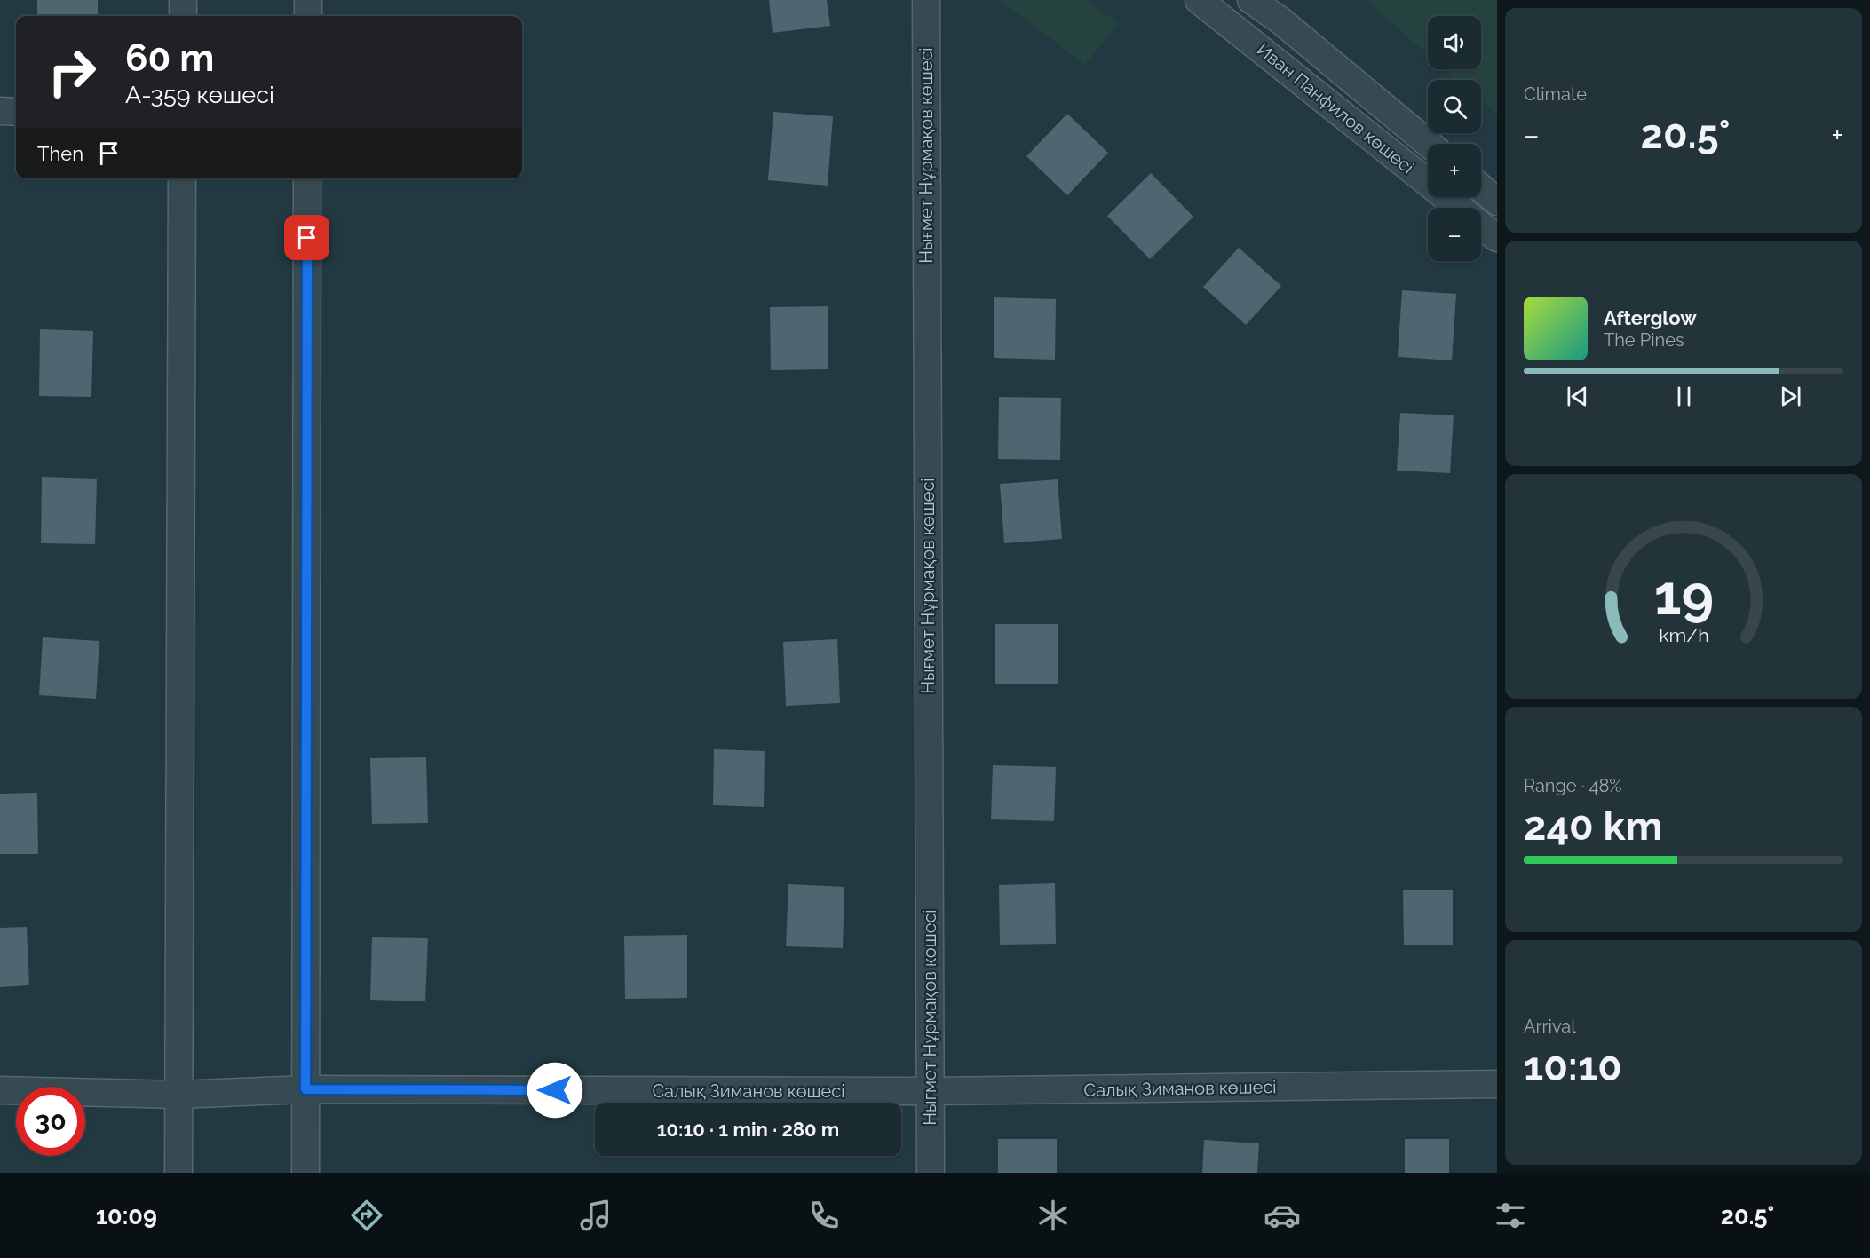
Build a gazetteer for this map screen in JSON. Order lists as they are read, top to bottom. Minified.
{"streets":{"street":["Иван Панфилов көшесі","Нығмет Нұрмақов көшесі","Салық Зиманов көшесі"]},"crossings":[["Нығмет Нұрмақов көшесі","Салық Зиманов көшесі"]],"page":{"tile":["Climate",["Range · 48%","240 km"],["Arrival","10:10"]],"map_buttons":["+","−"],"turn":["60 m","А-359 көшесі"],"heat":["−","20.5°","+"],"then":"Then","song":["Afterglow","The Pines"],"limit":"30","trip":"10:10 · 1 min · 280 m","tabs":["10:09","20.5°"],"gauge":["19","km/h"]}}
